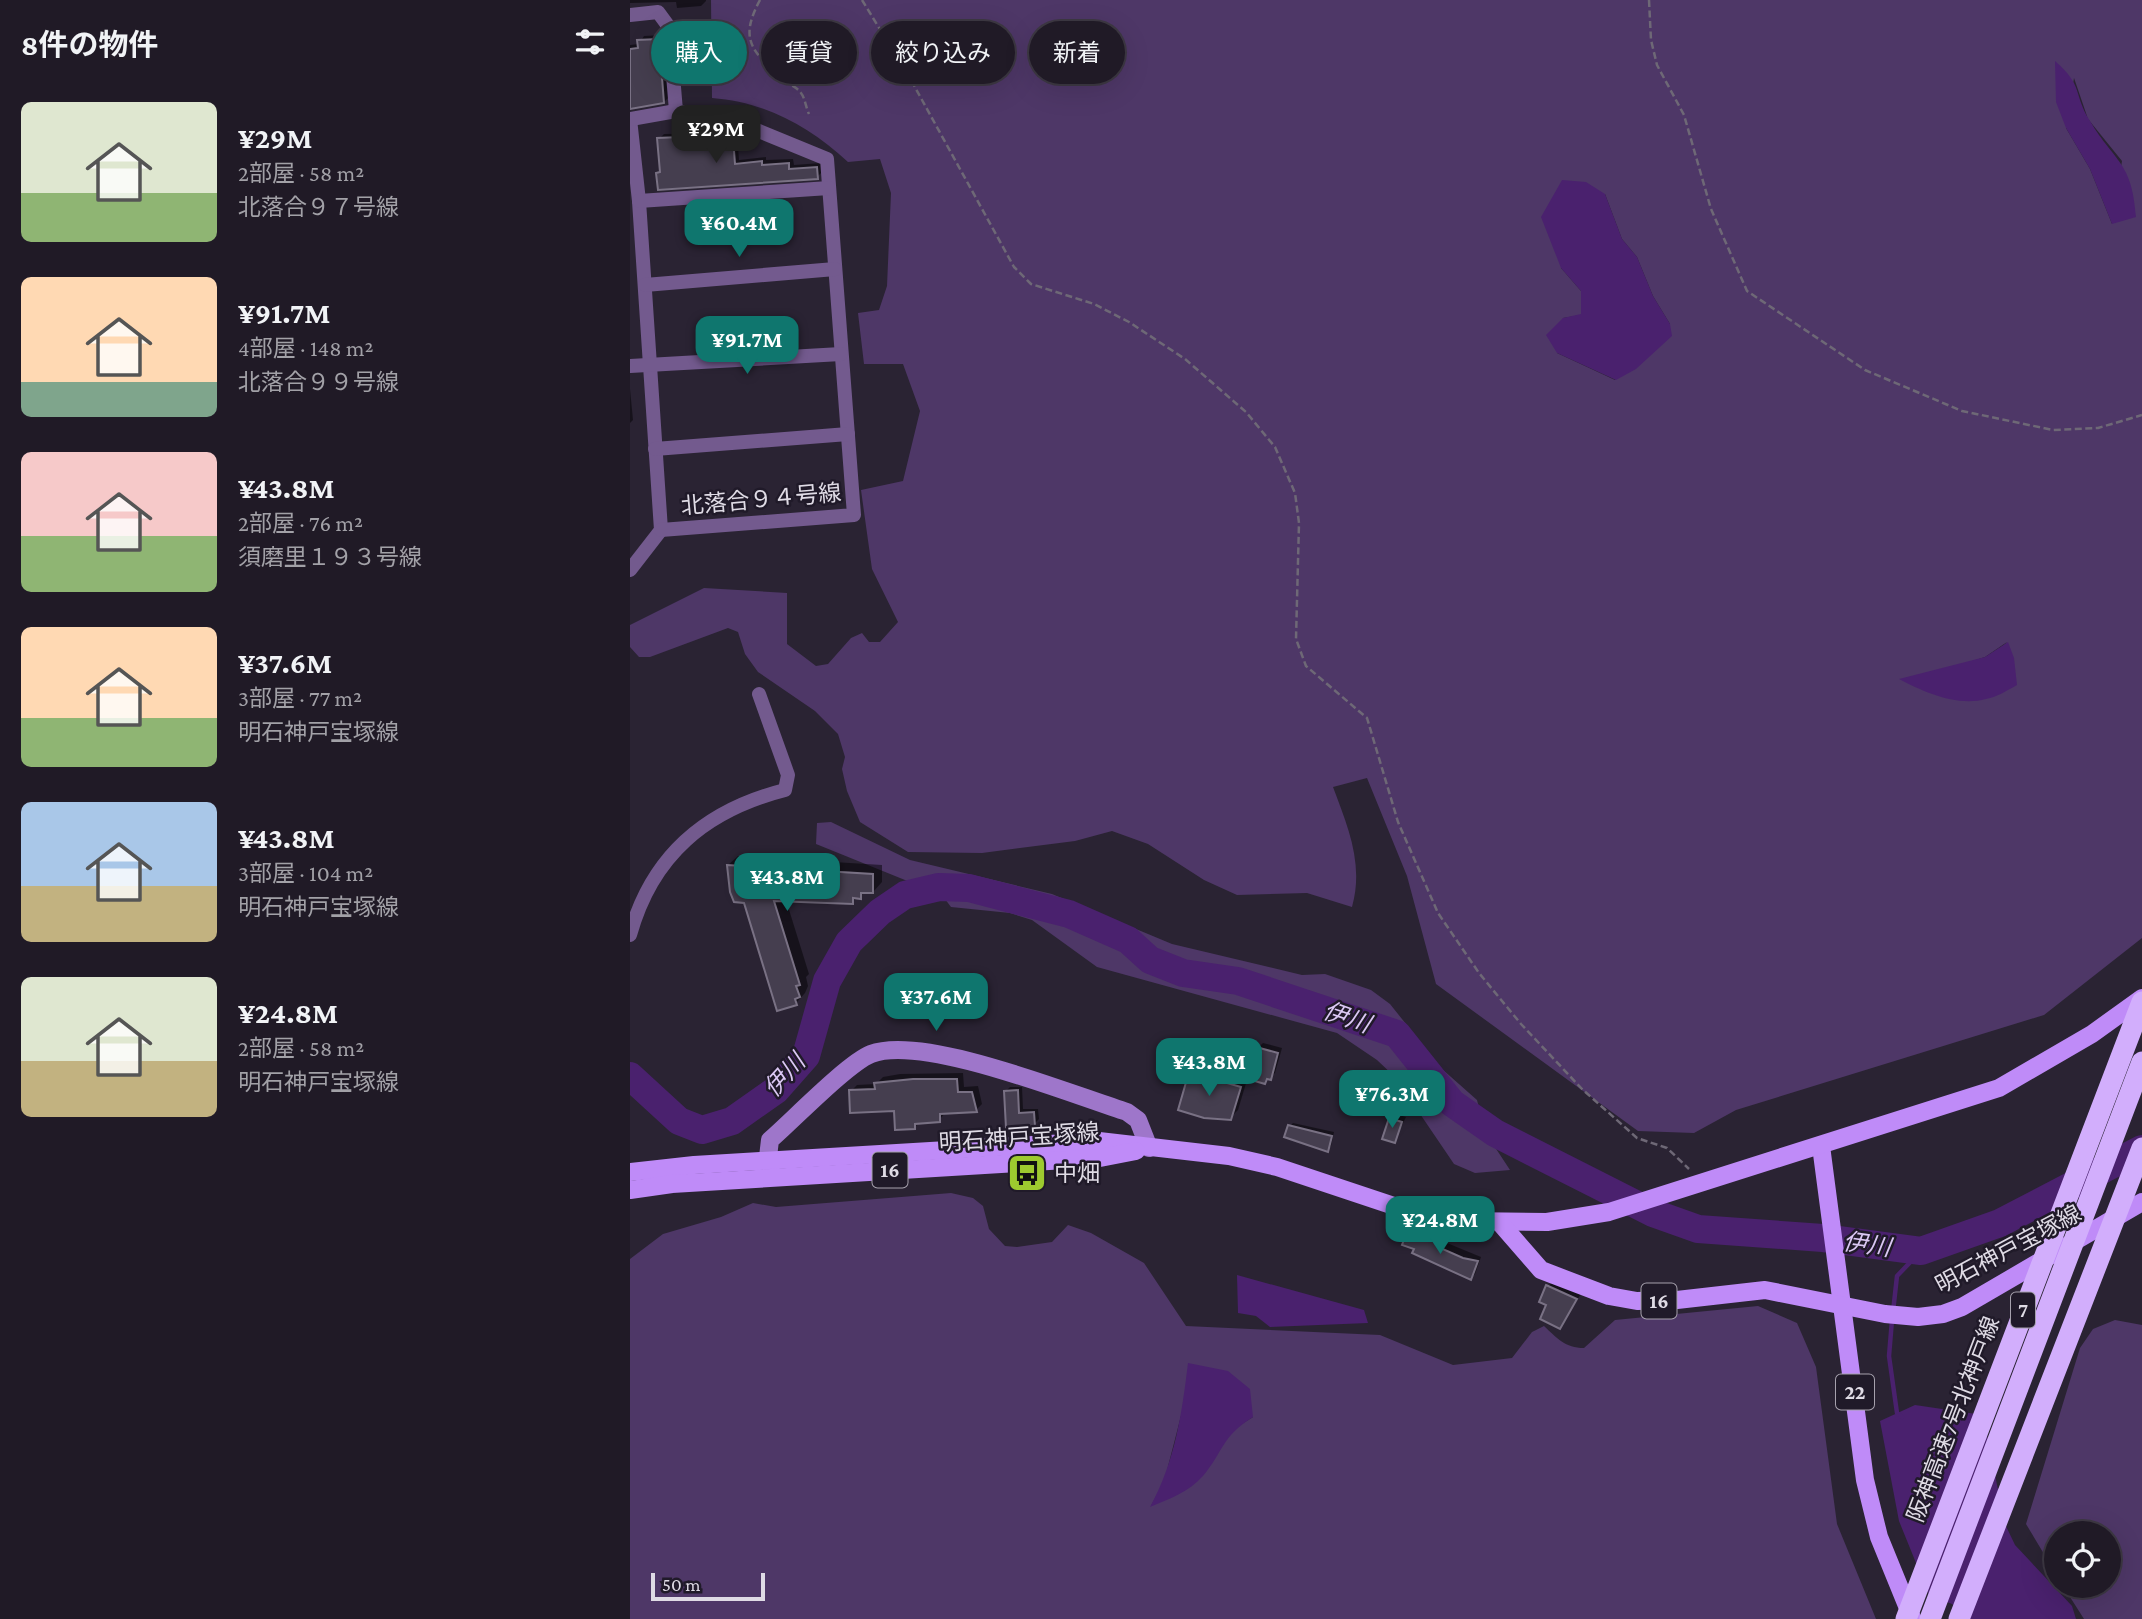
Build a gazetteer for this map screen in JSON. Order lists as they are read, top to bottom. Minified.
{"streets":{"highway":["7","阪神高速7号北神戸線"],"main road":["明石神戸宝塚線","16","22"],"street":["北落合９４号線"]},"crossings":[["明石神戸宝塚線","22"],["明石神戸宝塚線","阪神高速7号北神戸線"]],"water":["伊川"],"places":{"bus stop":["中畑"]},"scale_bar":"50 m","page":{"heading":"8件の物件","chip":["購入","賃貸","絞り込み","新着"],"list":[{"name":"¥29M","note":"2部屋 · 58 m² · 北落合９７号線"},{"name":"¥91.7M","note":"4部屋 · 148 m² · 北落合９９号線"},{"name":"¥43.8M","note":"2部屋 · 76 m² · 須磨里１９３号線"},{"name":"¥37.6M","note":"3部屋 · 77 m² · 明石神戸宝塚線"},{"name":"¥43.8M","note":"3部屋 · 104 m² · 明石神戸宝塚線"},{"name":"¥24.8M","note":"2部屋 · 58 m² · 明石神戸宝塚線"}],"price":["¥29M","¥60.4M","¥91.7M","¥43.8M","¥37.6M","¥43.8M","¥76.3M","¥24.8M"],"scale":"50 m"}}
